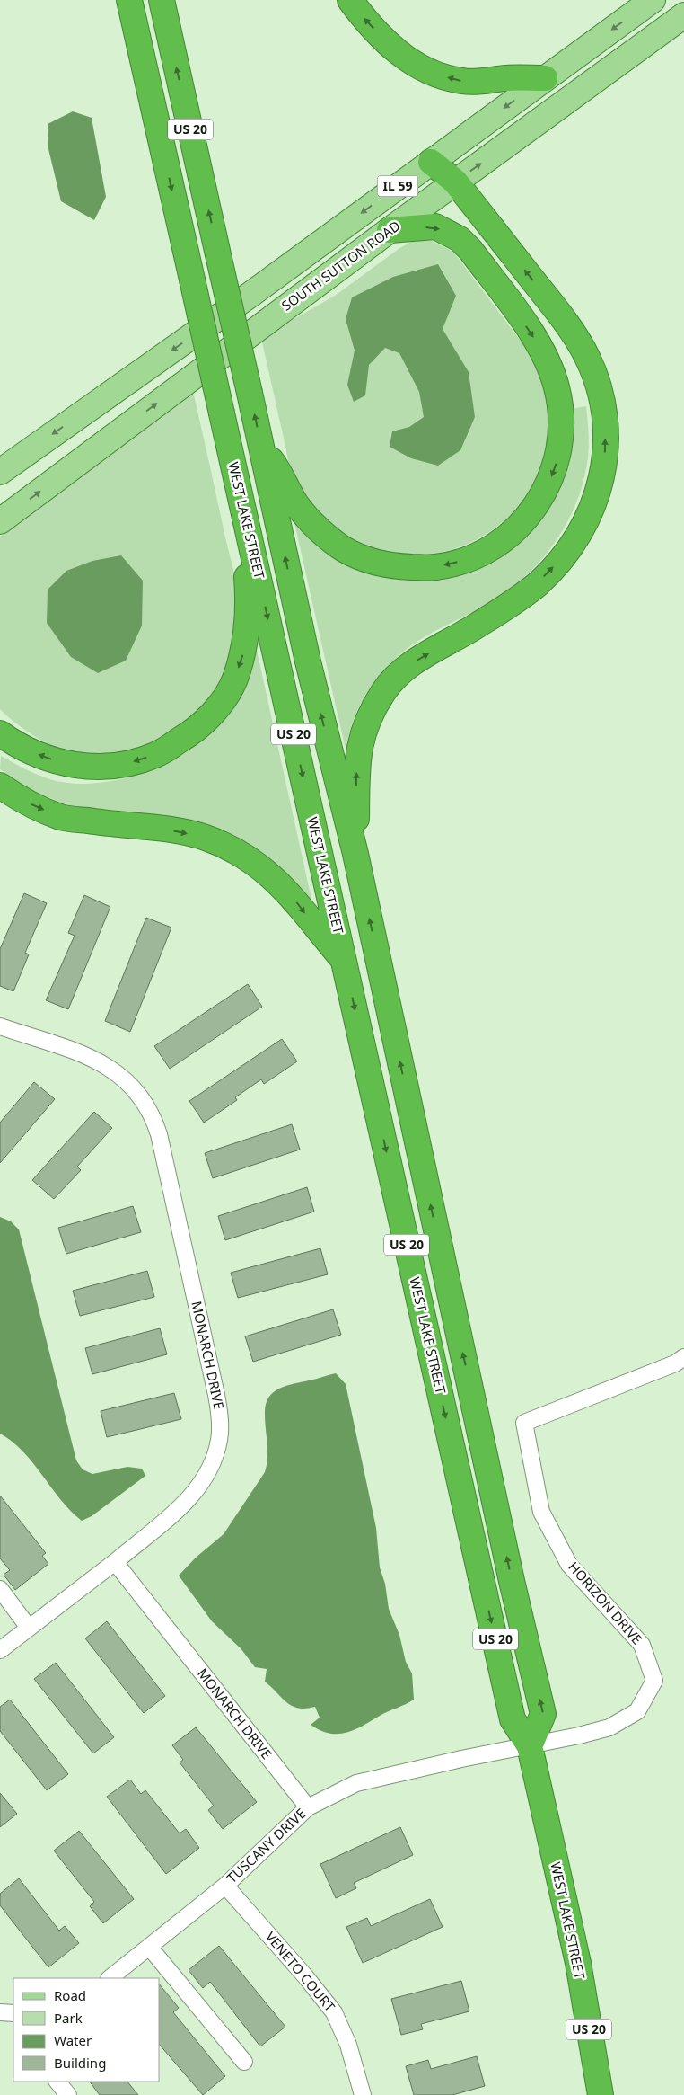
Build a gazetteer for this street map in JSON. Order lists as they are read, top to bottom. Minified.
{"streets":{"highway":["US 20","WEST LAKE STREET"],"main road":["IL 59","SOUTH SUTTON ROAD"],"street":["MONARCH DRIVE","HORIZON DRIVE","TUSCANY DRIVE","VENETO COURT"]},"crossings":[["US 20","WEST LAKE STREET"],["US 20","HORIZON DRIVE"],["US 20","TUSCANY DRIVE"],["WEST LAKE STREET","HORIZON DRIVE"],["WEST LAKE STREET","TUSCANY DRIVE"],["MONARCH DRIVE","TUSCANY DRIVE"],["HORIZON DRIVE","TUSCANY DRIVE"],["TUSCANY DRIVE","VENETO COURT"]],"legend":["Road","Park","Water","Building"]}
